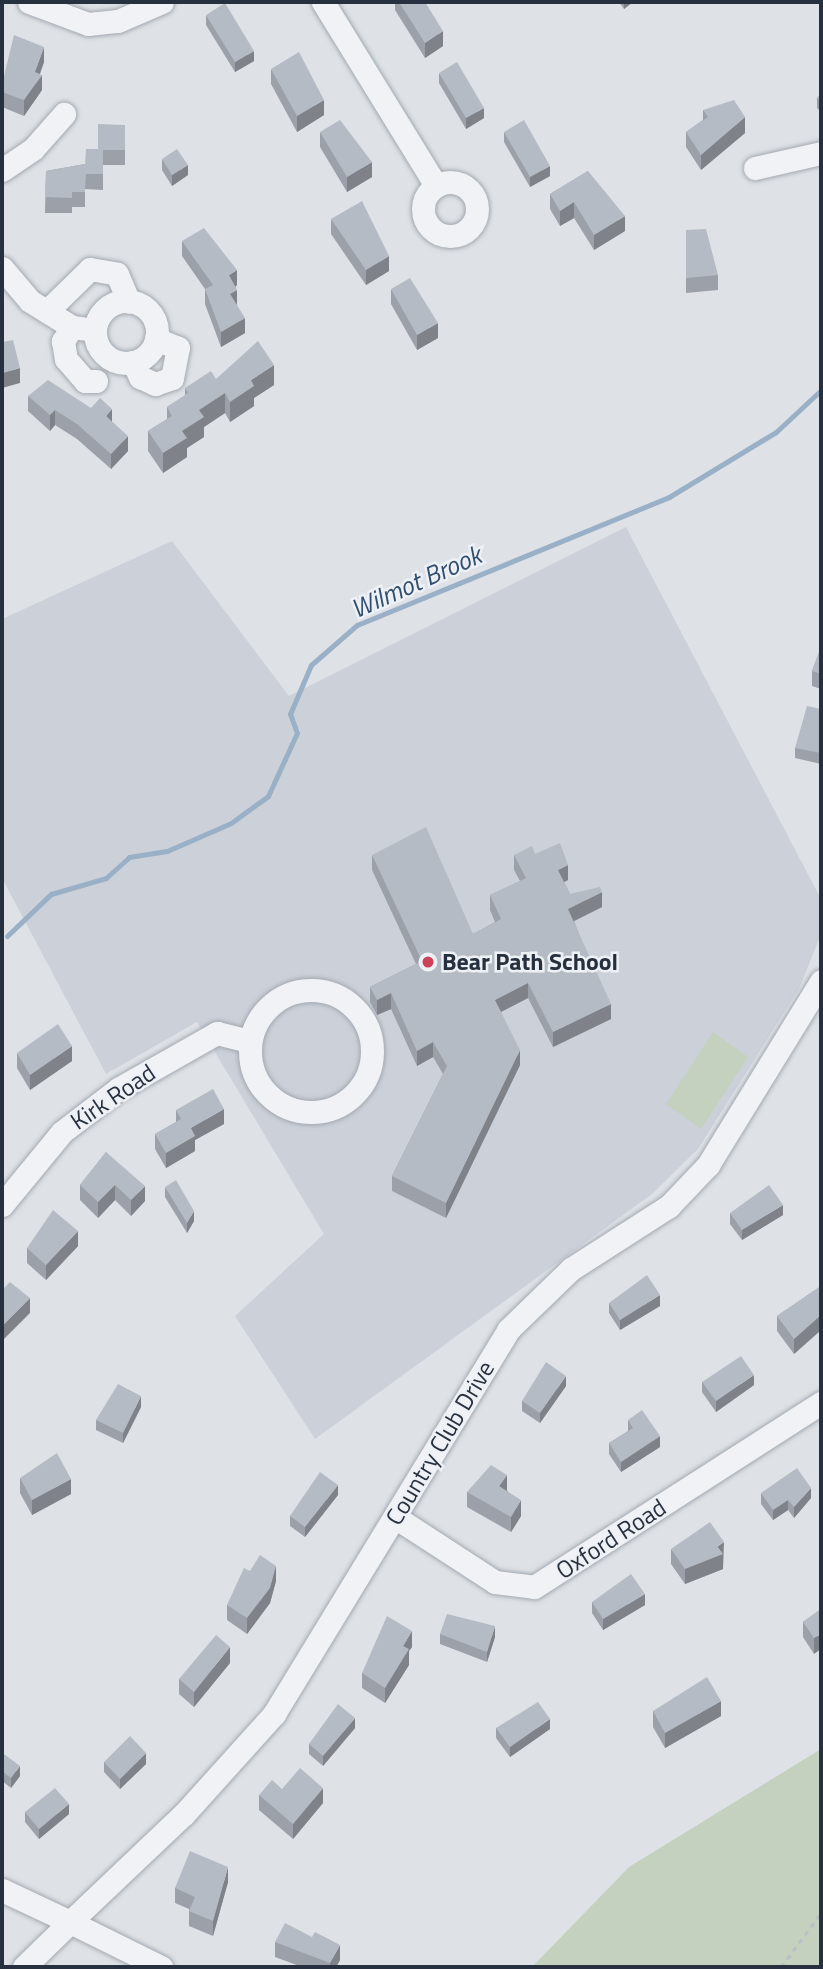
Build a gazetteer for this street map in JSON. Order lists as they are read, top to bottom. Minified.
{"streets":{"street":["Kirk Road","Country Club Drive","Oxford Road"]},"crossings":[["Country Club Drive","Oxford Road"]],"water":["Wilmot Brook"],"places":["Bear Path School"]}
